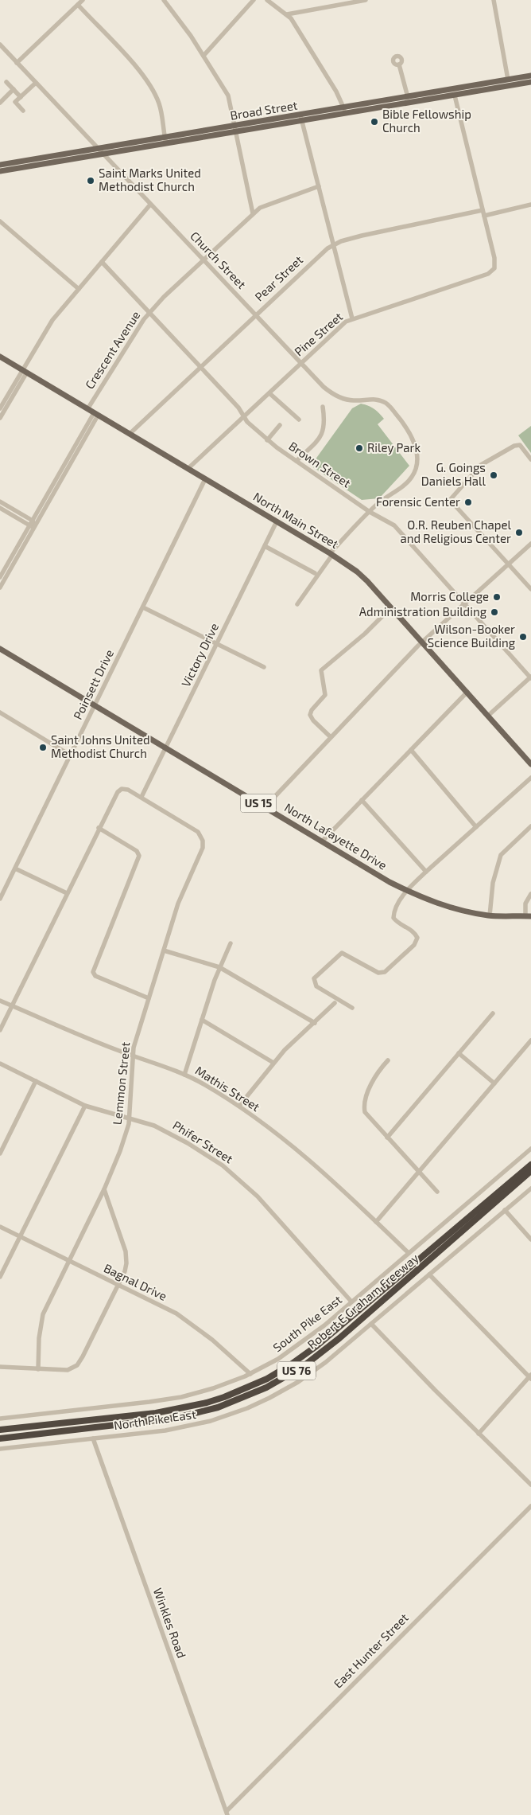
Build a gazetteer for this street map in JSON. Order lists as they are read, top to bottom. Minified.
{"streets":{"highway":["Robert E Graham Freeway","US 76"],"main road":["Broad Street","North Main Street","US 15","North Lafayette Drive"],"street":["Church Street","Pear Street","Pine Street","Crescent Avenue","Brown Street","Victory Drive","Poinsett Drive","Lemmon Street","Mathis Street","Phifer Street","Bagnal Drive","South Pike East","North Pike East","Winkles Road","East Hunter Street"]},"crossings":[["Broad Street","Church Street"],["Church Street","Pear Street"],["Church Street","Pine Street"],["Church Street","Crescent Avenue"],["Church Street","Brown Street"],["Pear Street","Brown Street"],["Pear Street","North Main Street"],["Pine Street","Brown Street"],["Pine Street","North Main Street"],["Crescent Avenue","Brown Street"],["Crescent Avenue","North Main Street"],["North Main Street","Victory Drive"],["North Main Street","Poinsett Drive"],["Victory Drive","North Lafayette Drive"],["Victory Drive","Lemmon Street"],["Poinsett Drive","North Lafayette Drive"],["Lemmon Street","Mathis Street"],["Lemmon Street","Phifer Street"],["Lemmon Street","Bagnal Drive"],["Mathis Street","South Pike East"],["Phifer Street","South Pike East"],["Bagnal Drive","South Pike East"],["North Pike East","Winkles Road"],["Winkles Road","East Hunter Street"]],"places":["Bible Fellowship Church","Saint Marks United Methodist Church","Riley Park","G. Goings Daniels Hall","Forensic Center","O.R. Reuben Chapel and Religious Center","Morris College","Administration Building","Wilson-Booker Science Building","Saint Johns United Methodist Church"]}
